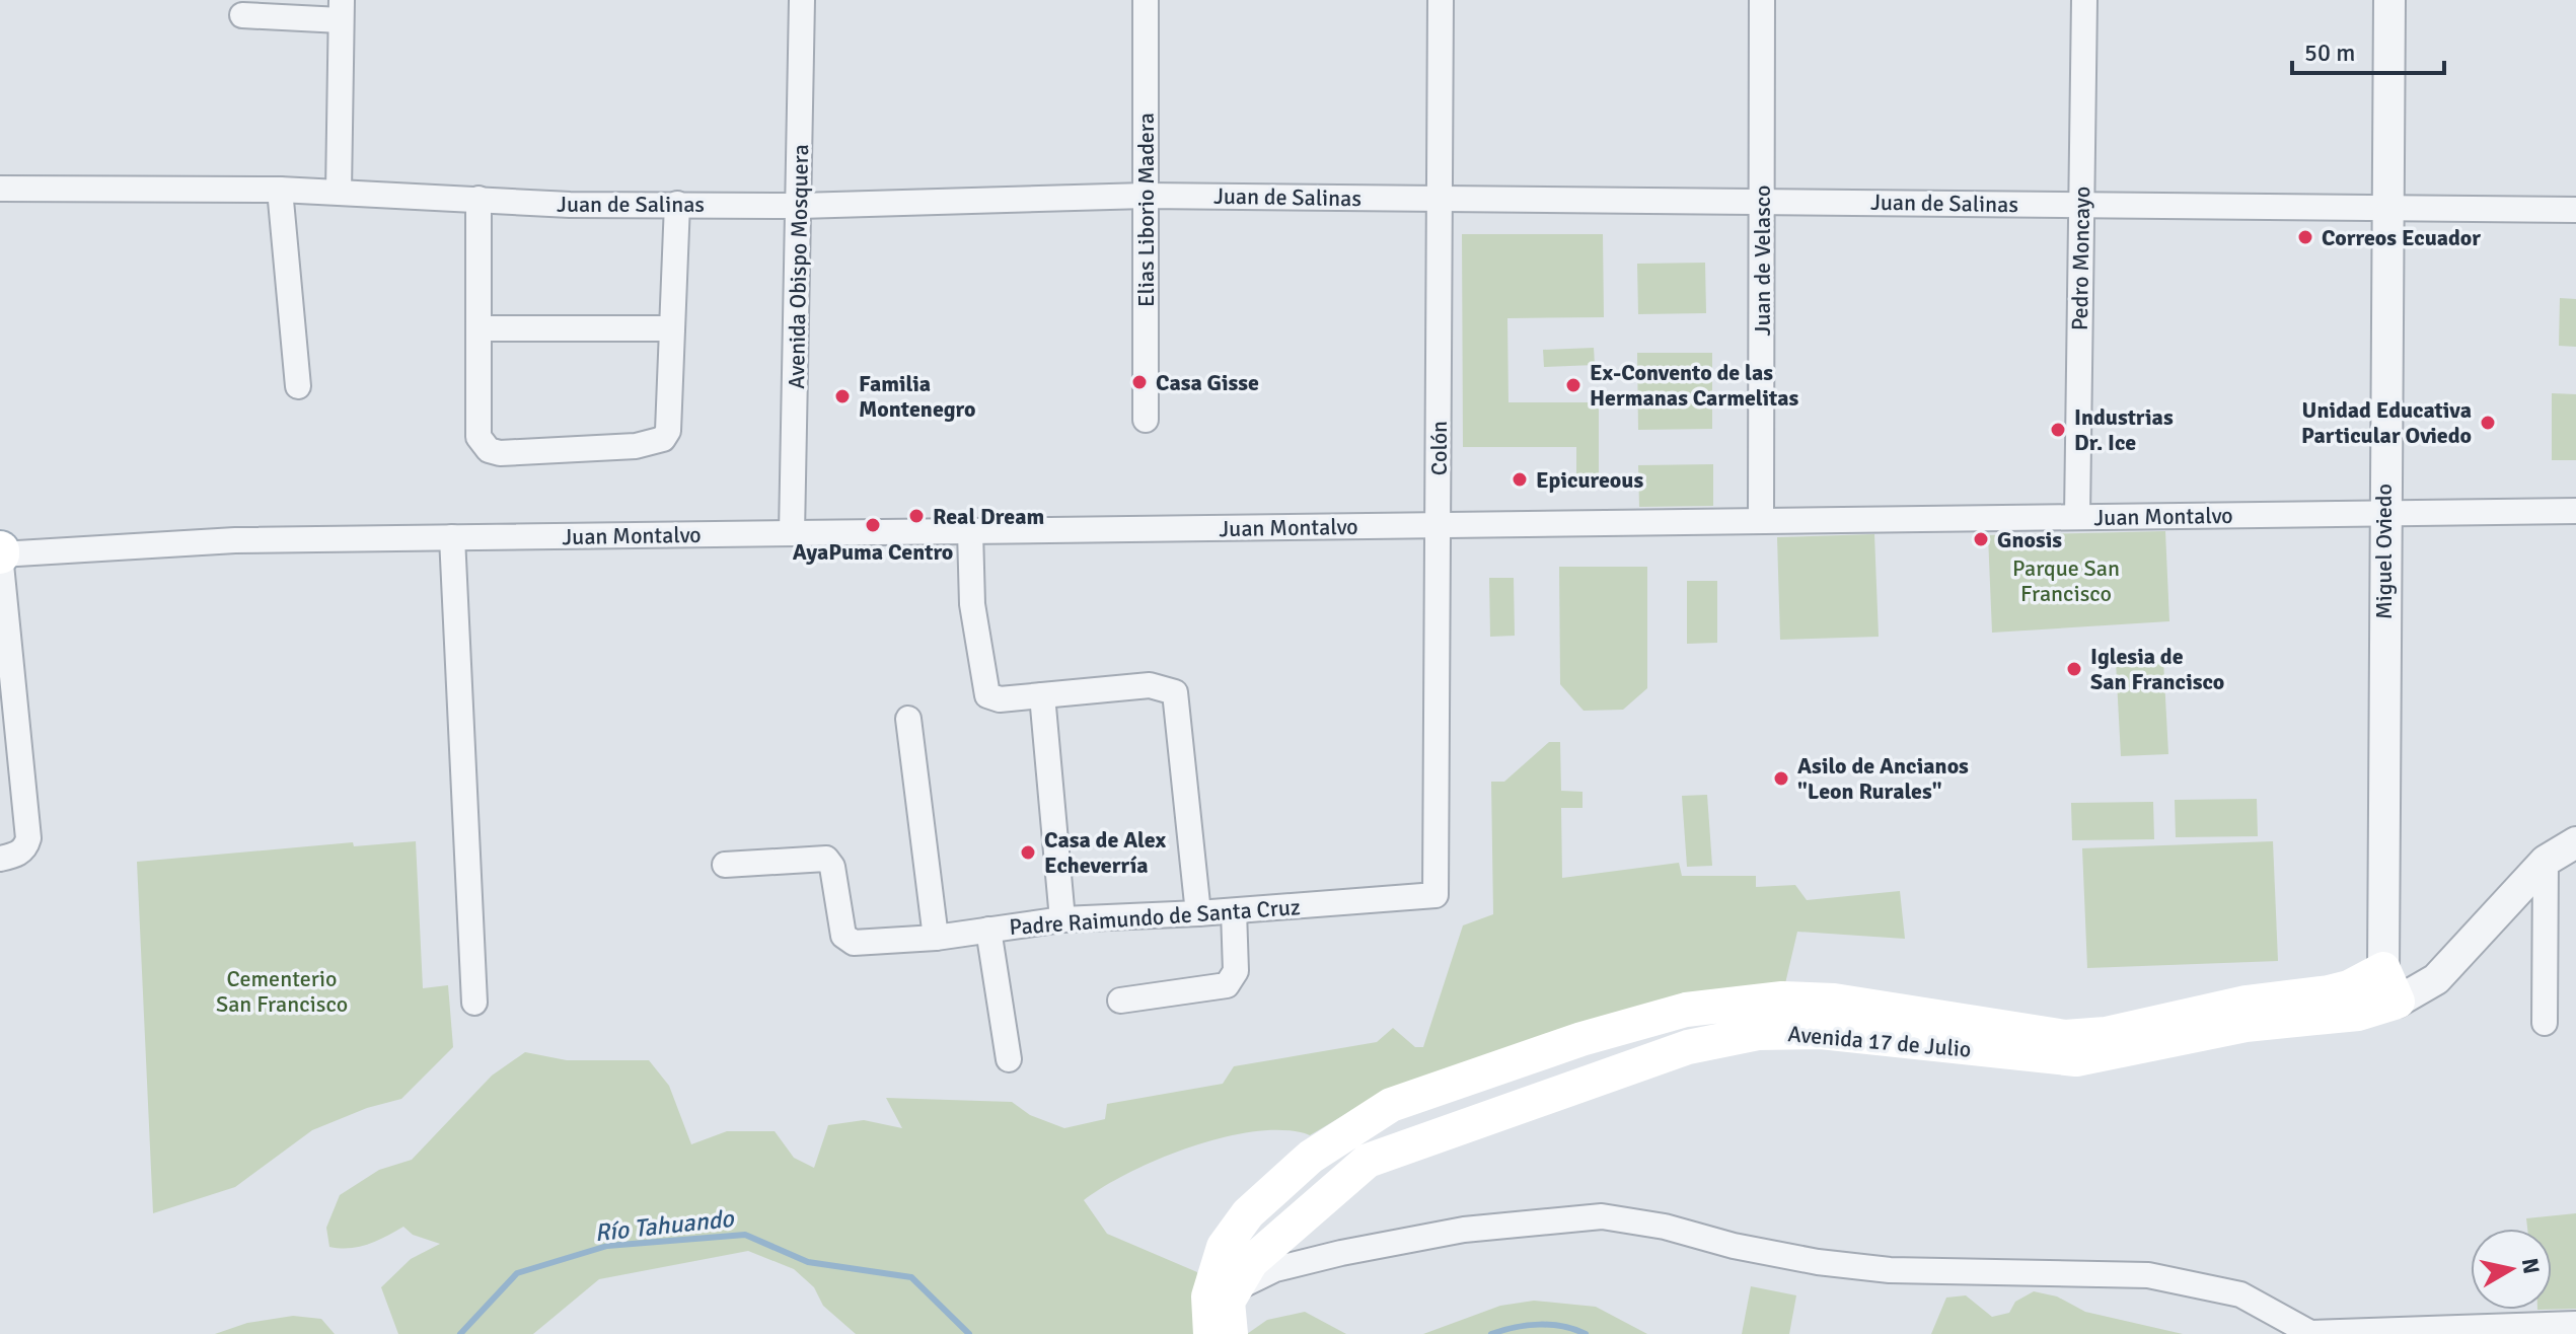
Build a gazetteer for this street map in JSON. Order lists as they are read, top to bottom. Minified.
{"streets":{"main road":["Miguel Oviedo","Avenida 17 de Julio"],"street":["Juan de Salinas","Elias Liborio Madera","Pedro Moncayo","Juan de Velasco","Avenida Obispo Mosquera","Colón","Juan Montalvo","Padre Raimundo de Santa Cruz"]},"crossings":[["Juan de Salinas","Elias Liborio Madera"],["Juan de Salinas","Pedro Moncayo"],["Juan de Salinas","Juan de Velasco"],["Juan de Salinas","Avenida Obispo Mosquera"],["Juan de Salinas","Colón"],["Juan de Salinas","Miguel Oviedo"],["Pedro Moncayo","Juan Montalvo"],["Juan de Velasco","Juan Montalvo"],["Avenida Obispo Mosquera","Juan Montalvo"],["Colón","Juan Montalvo"],["Colón","Padre Raimundo de Santa Cruz"],["Juan Montalvo","Miguel Oviedo"],["Miguel Oviedo","Avenida 17 de Julio"]],"water":["Río Tahuando"],"parks":["Parque San Francisco","Cementerio San Francisco"],"places":["Correos Ecuador","Casa Gisse","Ex-Convento de las Hermanas Carmelitas","Familia Montenegro","Unidad Educativa Particular Oviedo","Industrias Dr. Ice","Epicureous","Real Dream","AyaPuma Centro","Gnosis","Iglesia de San Francisco","Asilo de Ancianos \"Leon Rurales\"","Casa de Alex Echeverría"],"scale_bar":"50 m","north":"right"}
